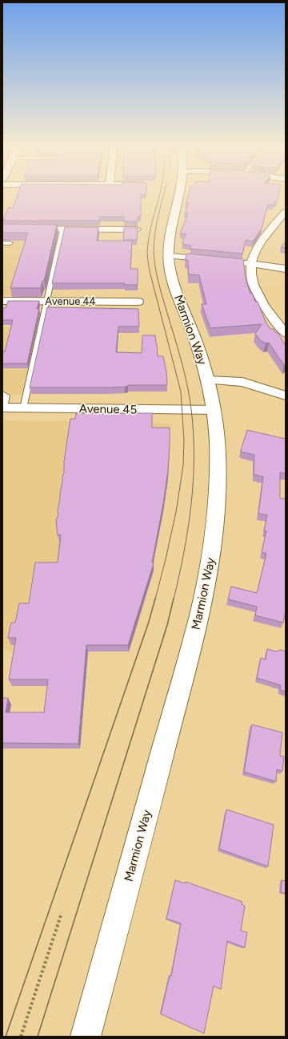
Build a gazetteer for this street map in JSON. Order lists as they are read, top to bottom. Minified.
{"streets":{"street":["Avenue 44","Marmion Way","Avenue 45"]},"crossings":[["Marmion Way","Avenue 45"]]}
